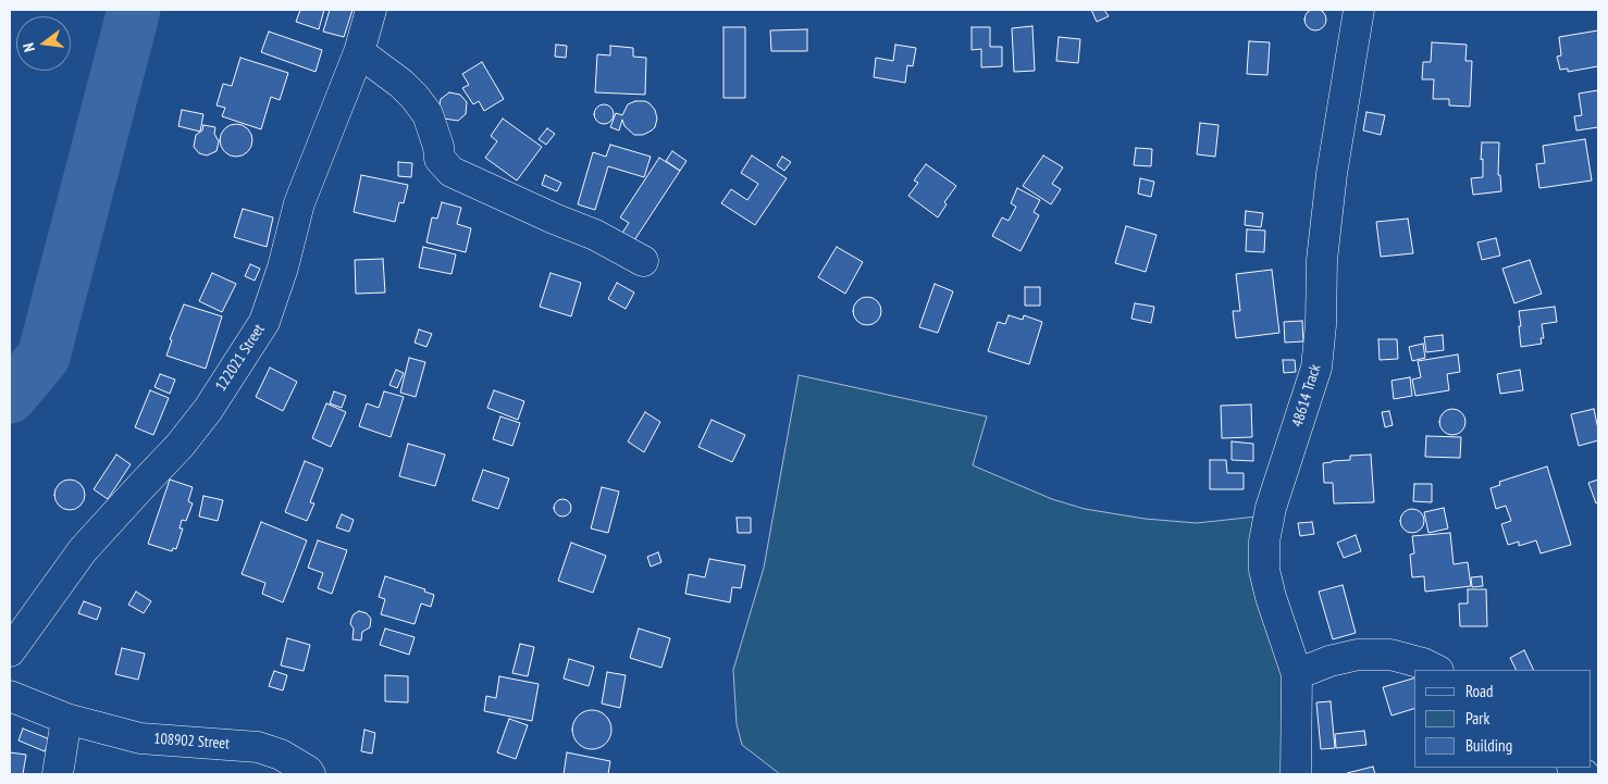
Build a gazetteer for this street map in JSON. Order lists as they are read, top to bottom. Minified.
{"streets":{"street":["122021 Street","48614 Track","108902 Street"]},"legend":["Road","Park","Building"],"north":"left"}
